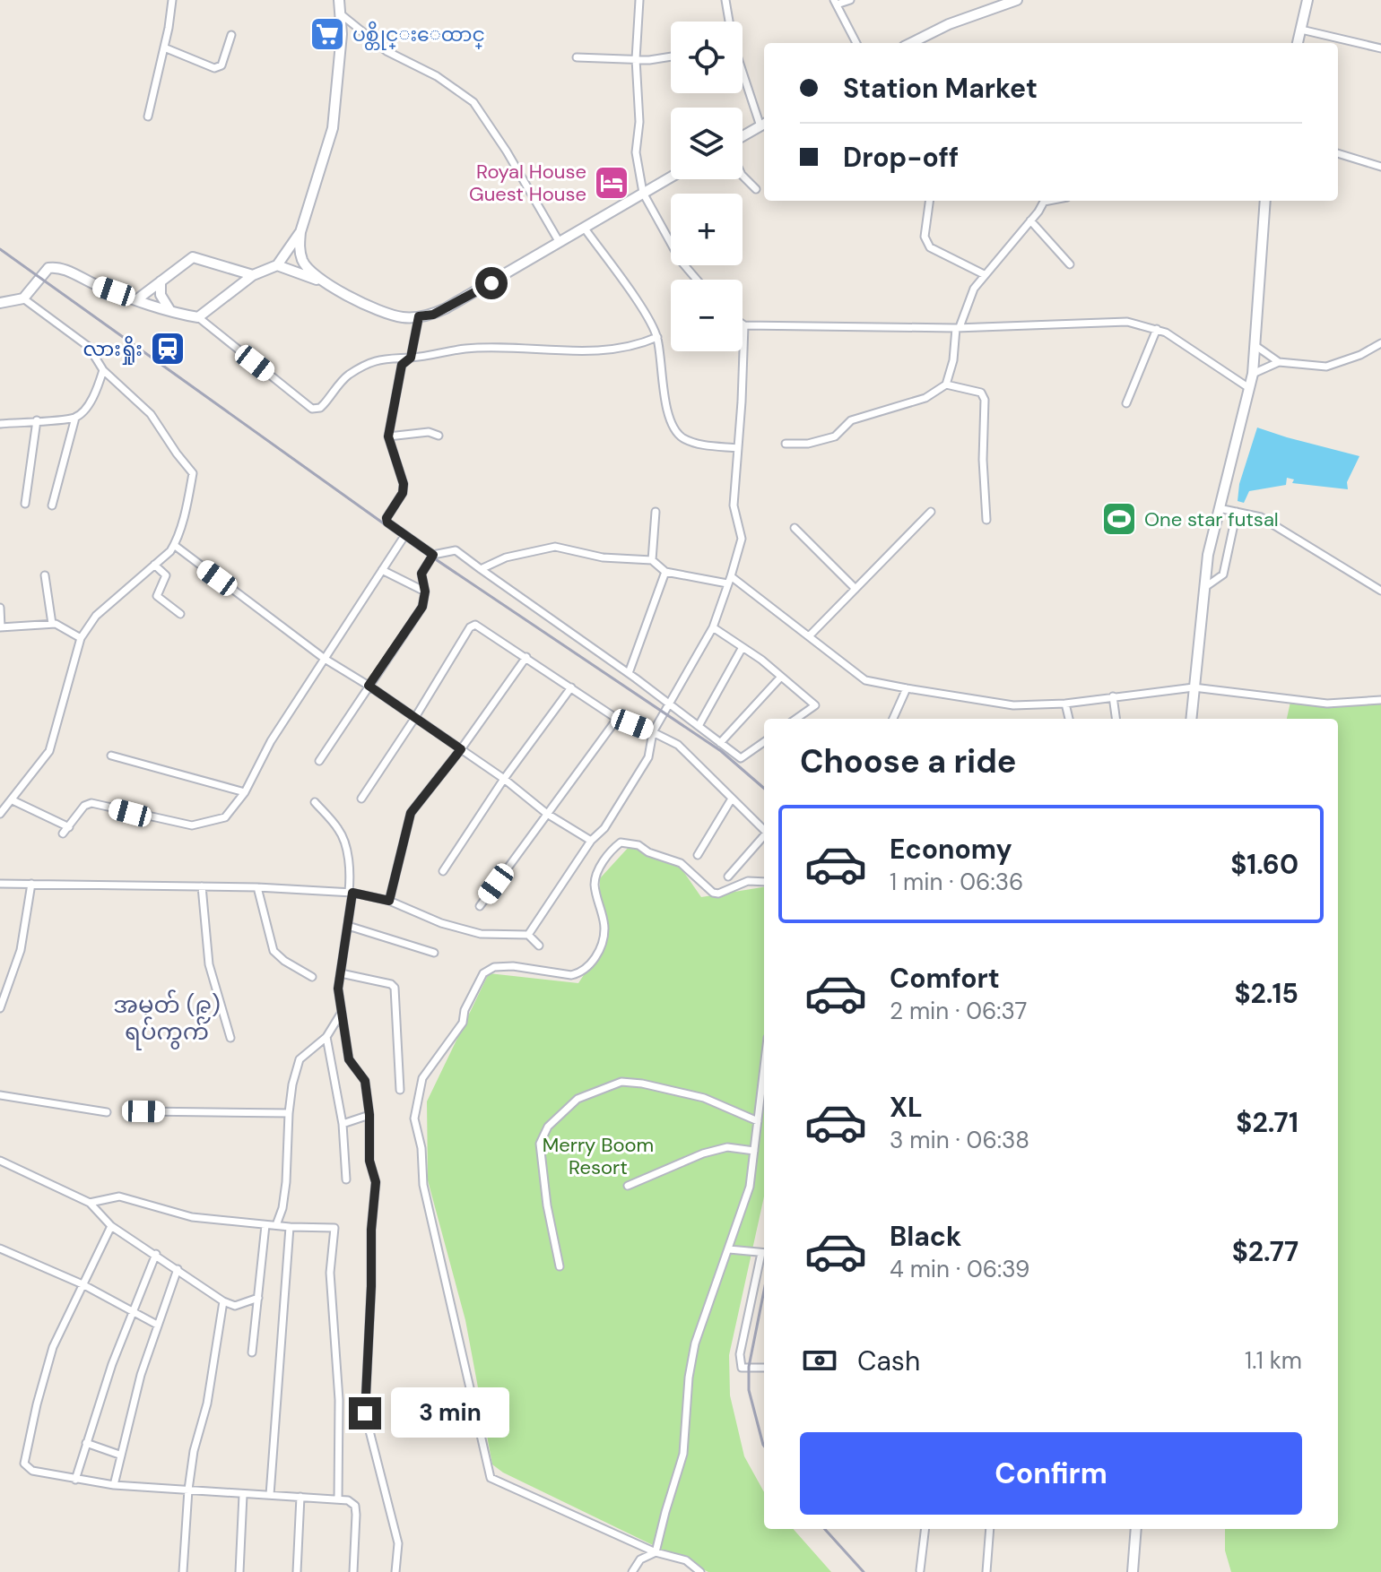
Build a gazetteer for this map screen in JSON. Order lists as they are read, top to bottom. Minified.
{"districts":["အမှတ် (၉) ရပ်ကွက်"],"parks":["Merry Boom Resort"],"places":{"supermarket":["ပစ္တိုင္းေထာင္"],"hotel":["Royal House Guest House"],"station":["လားရှိုး"],"sports":["One star futsal"]},"page":{"map_buttons":["+","−"],"banner":["Station Market","Drop-off"],"heading":"Choose a ride","list":[{"name":"Economy","note":"1 min · 06:36","value":"$1.60"},{"name":"Comfort","note":"2 min · 06:37","value":"$2.15"},{"name":"XL","note":"3 min · 06:38","value":"$2.71"},{"name":"Black","note":"4 min · 06:39","value":"$2.77"}],"pay":["Cash","1.1 km"],"bubble":"3 min","buttons":"Confirm"}}
